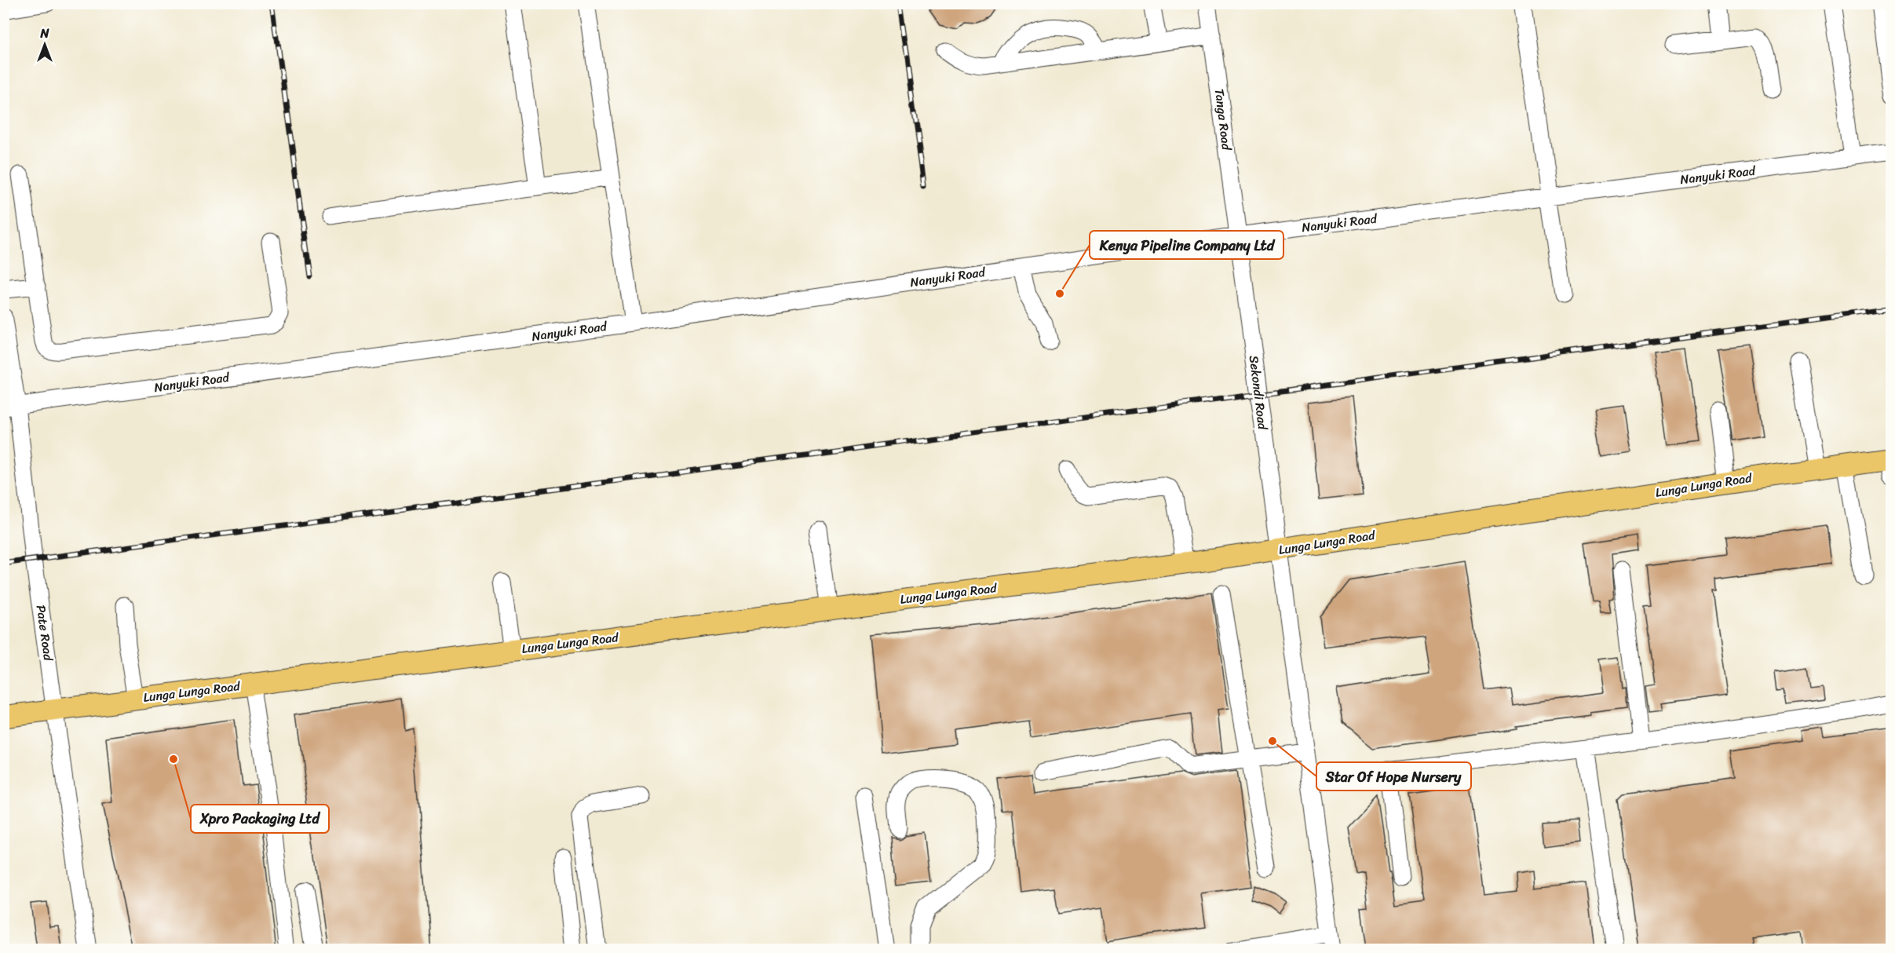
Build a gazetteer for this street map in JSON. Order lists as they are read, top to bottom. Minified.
{"streets":{"main road":["Lunga Lunga Road"],"street":["Tanga Road","Nanyuki Road","Sekondi Road","Pate Road"]},"crossings":[["Tanga Road","Nanyuki Road"],["Tanga Road","Sekondi Road"],["Nanyuki Road","Sekondi Road"],["Nanyuki Road","Pate Road"],["Sekondi Road","Lunga Lunga Road"],["Lunga Lunga Road","Pate Road"]],"places":["Kenya Pipeline Company Ltd","Star Of Hope Nursery","Xpro Packaging Ltd"],"north":"top"}
